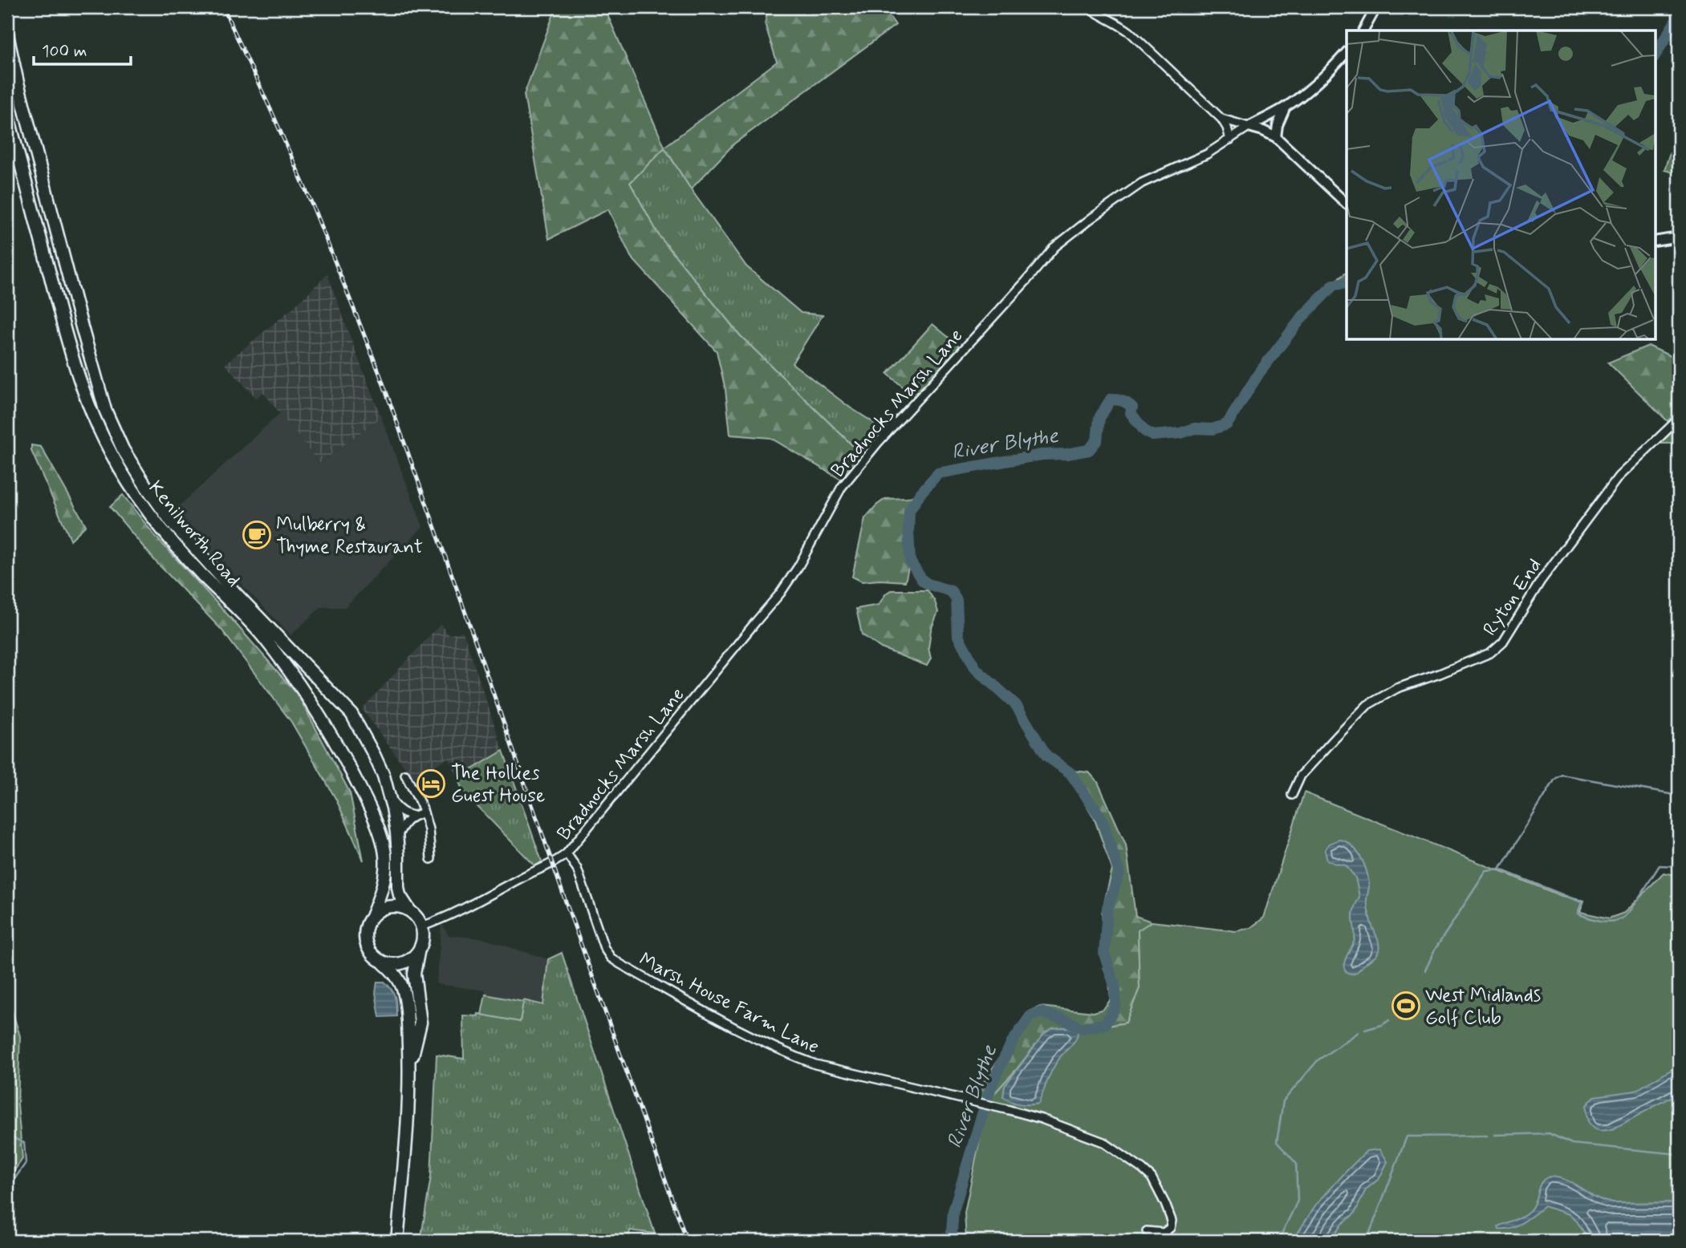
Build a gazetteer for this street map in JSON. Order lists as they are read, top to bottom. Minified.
{"streets":{"highway":["Kenilworth Road"],"street":["Bradnocks Marsh Lane","Ryton End","Marsh House Farm Lane"]},"crossings":[["Bradnocks Marsh Lane","Kenilworth Road"],["Bradnocks Marsh Lane","Marsh House Farm Lane"]],"water":["River Blythe"],"places":{"cafe":["Mulberry & Thyme Restaurant"],"hotel":["The Hollies Guest House"],"sports":["West Midlands Golf Club"]},"scale_bar":"100 m"}
